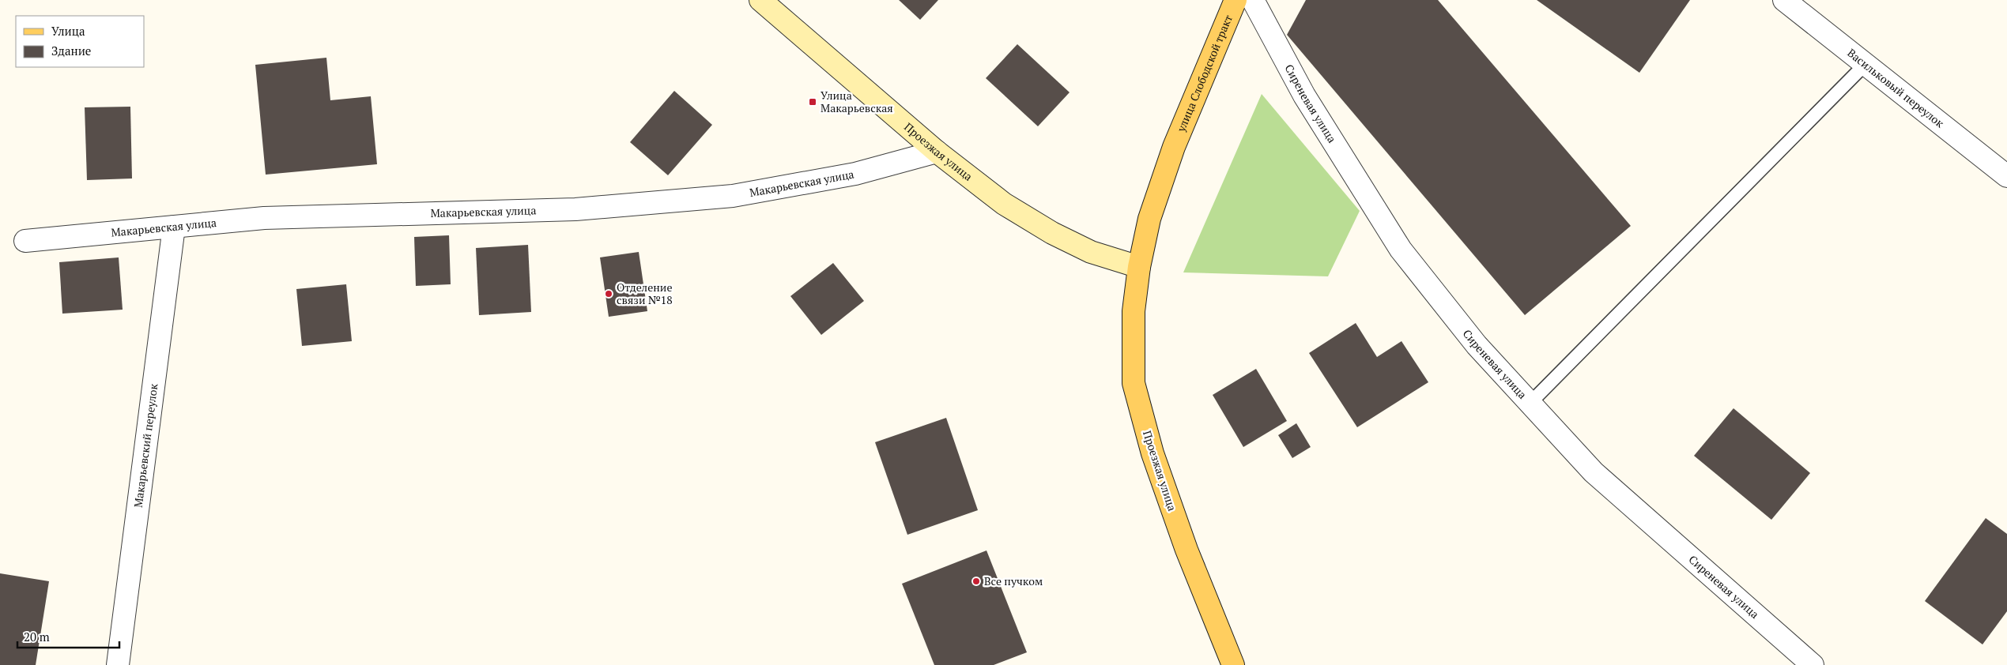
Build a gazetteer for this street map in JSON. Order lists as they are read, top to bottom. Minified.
{"streets":{"main road":["улица Слободской тракт","Проезжая улица"],"street":["Васильковый переулок","Сиреневая улица","Макарьевская улица","Макарьевский переулок"]},"crossings":[["улица Слободской тракт","Проезжая улица"],["Проезжая улица","Макарьевская улица"],["Макарьевская улица","Макарьевский переулок"]],"places":{"transit":["Улица Макарьевская"],"other":["Отделение связи №18","Все пучком"]},"legend":["Улица","Здание"],"scale_bar":"20 m"}
